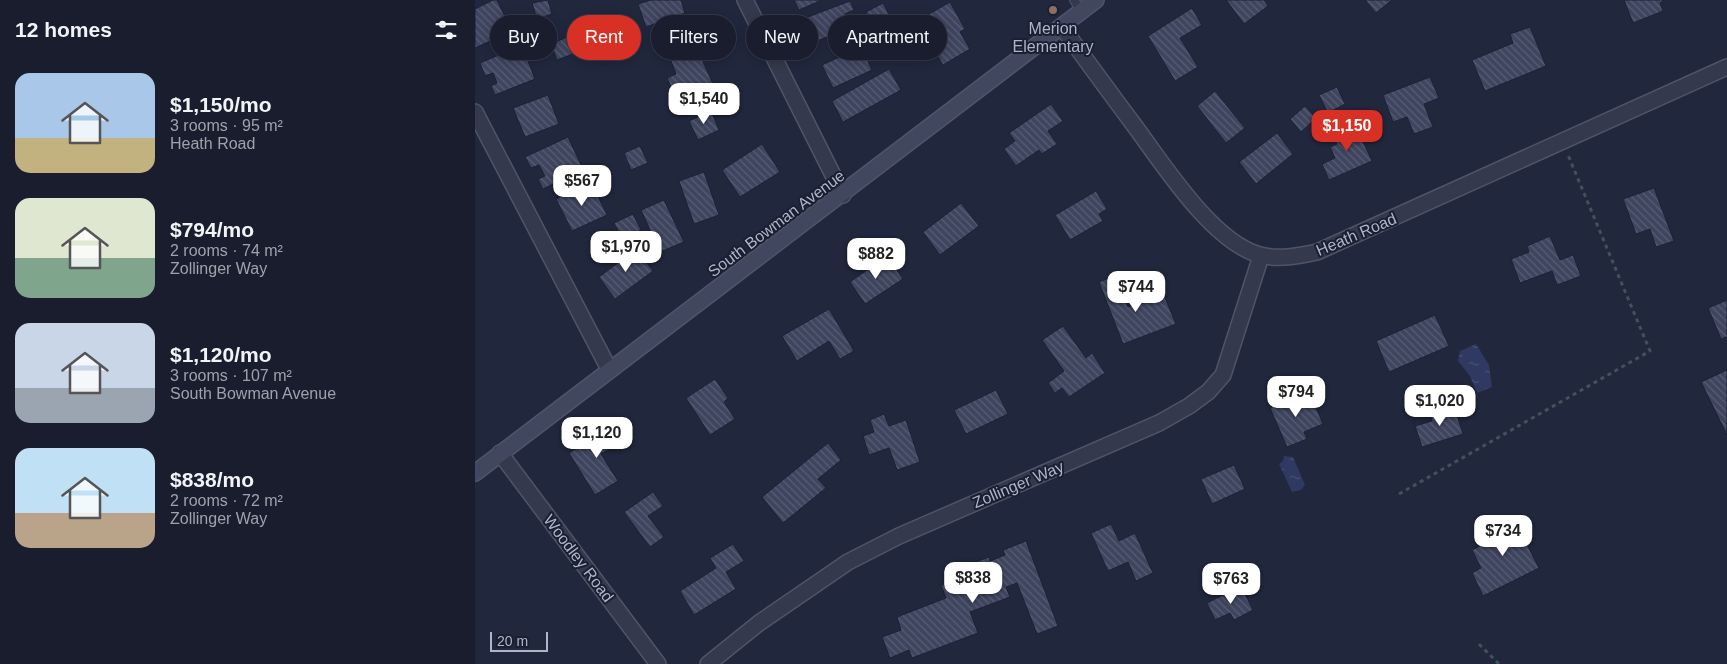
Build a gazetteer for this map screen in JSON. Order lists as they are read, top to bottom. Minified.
{"streets":{"street":["South Bowman Avenue","Heath Road","Zollinger Way","Woodley Road"]},"crossings":[["South Bowman Avenue","Heath Road"],["South Bowman Avenue","Woodley Road"],["Heath Road","Zollinger Way"]],"places":["Merion Elementary"],"scale_bar":"20 m","page":{"heading":"12 homes","chip":["Buy","Rent","Filters","New","Apartment"],"list":[{"name":"$1,150/mo","note":"3 rooms · 95 m² · Heath Road"},{"name":"$794/mo","note":"2 rooms · 74 m² · Zollinger Way"},{"name":"$1,120/mo","note":"3 rooms · 107 m² · South Bowman Avenue"},{"name":"$838/mo","note":"2 rooms · 72 m² · Zollinger Way"}],"price":["$1,540","$1,150","$567","$1,970","$882","$744","$794","$1,020","$1,120","$734","$838","$763"],"scale":"20 m"}}
